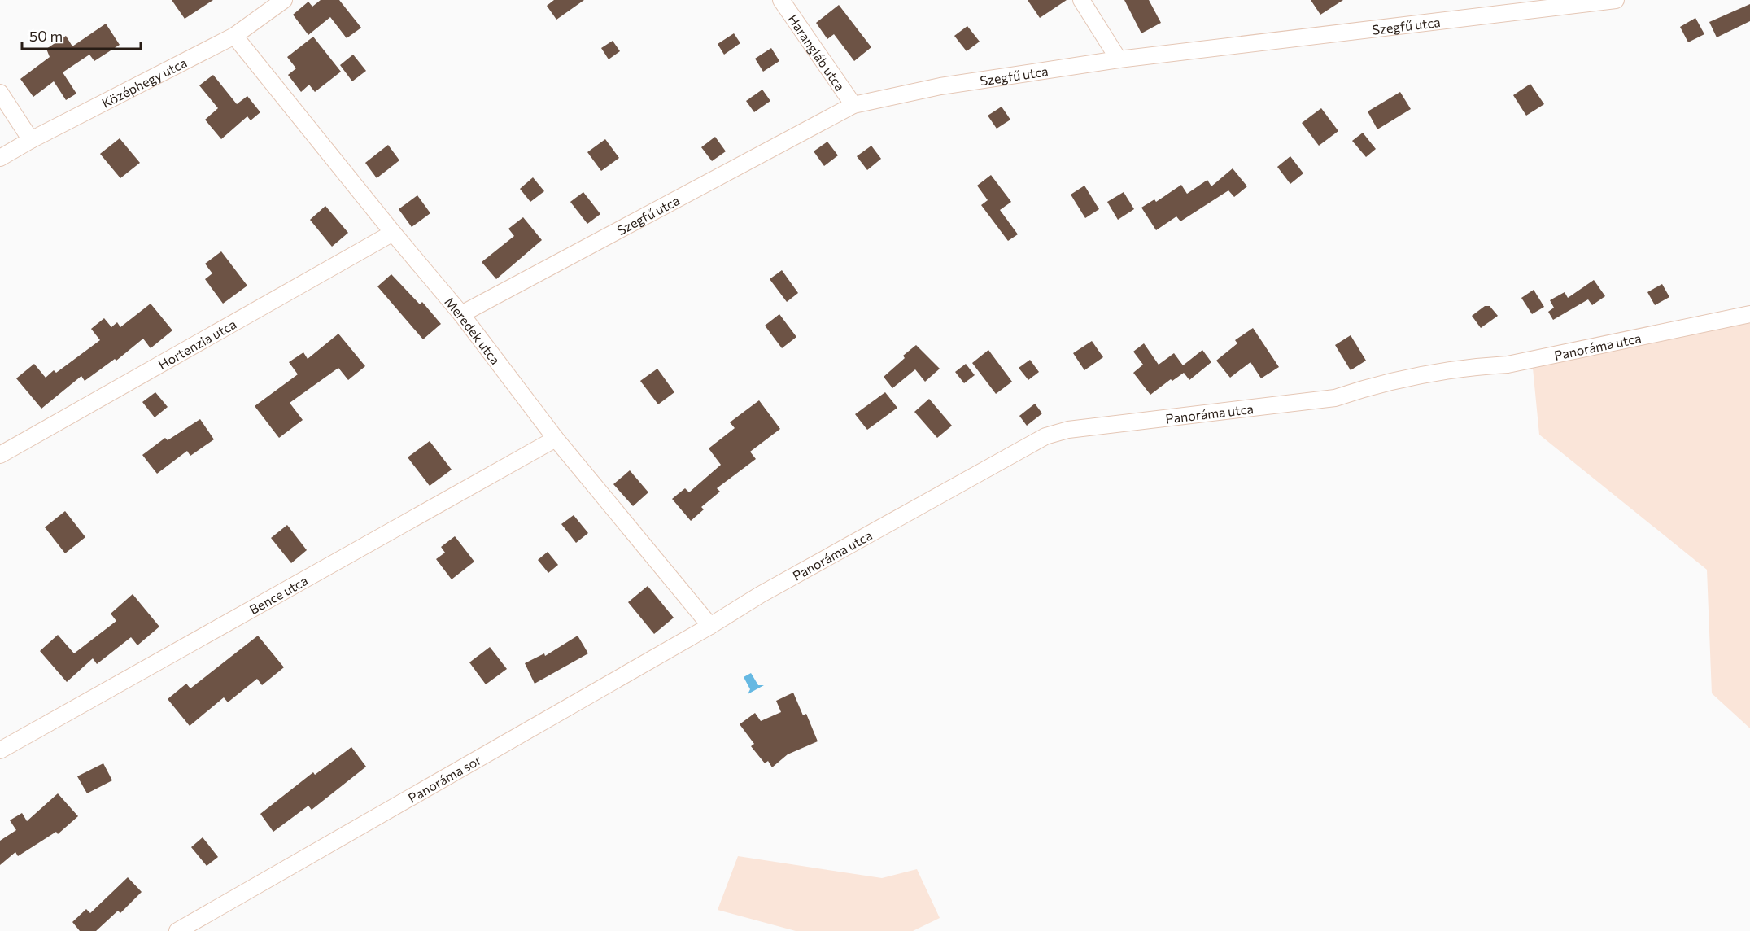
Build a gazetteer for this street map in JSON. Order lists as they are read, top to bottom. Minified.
{"streets":{"street":["Szegfű utca","Harangláb utca","Középhegy utca","Meredek utca","Hortenzia utca","Panoráma utca","Bence utca","Panoráma sor"]},"crossings":[["Szegfű utca","Harangláb utca"],["Szegfű utca","Meredek utca"],["Középhegy utca","Meredek utca"],["Meredek utca","Hortenzia utca"],["Meredek utca","Panoráma utca"],["Meredek utca","Bence utca"],["Meredek utca","Panoráma sor"],["Panoráma utca","Panoráma sor"]],"scale_bar":"50 m"}
